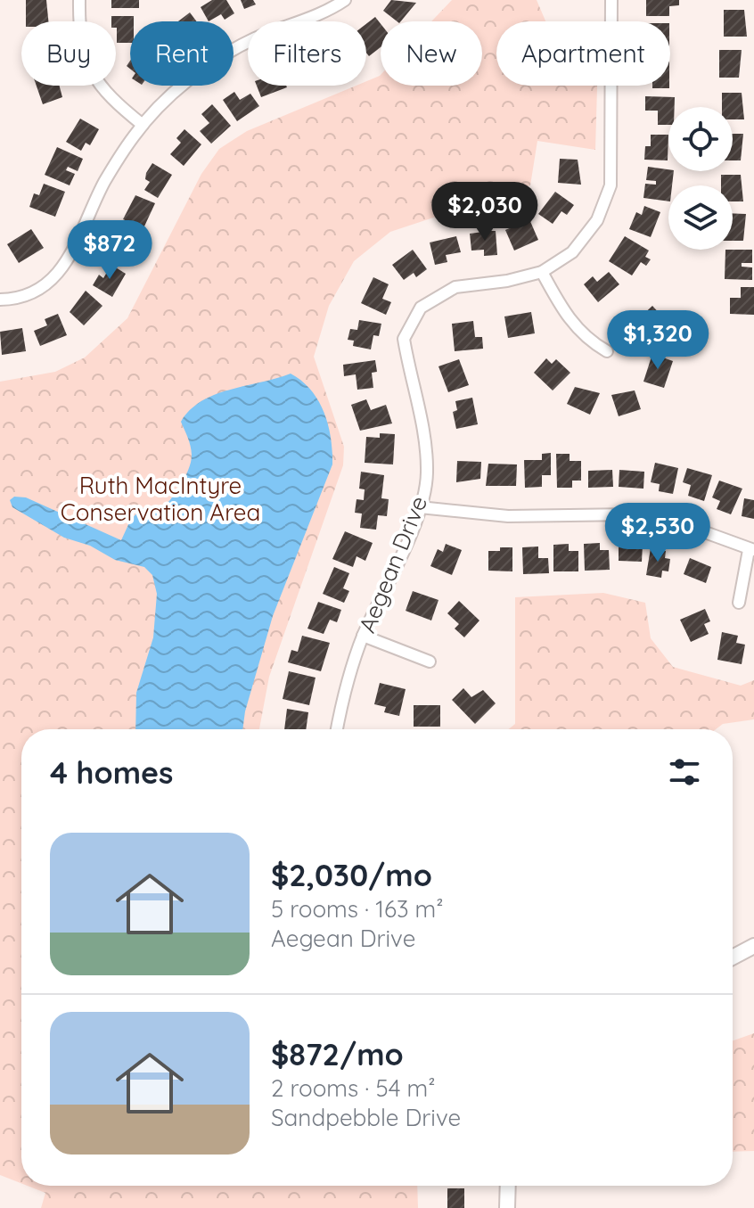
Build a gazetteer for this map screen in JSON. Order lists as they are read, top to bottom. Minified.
{"streets":{"street":["Aegean Drive"]},"parks":["Ruth MacIntyre Conservation Area"],"page":{"chip":["Buy","Rent","Filters","New","Apartment"],"price":["$2,030","$872","$1,320","$2,530"],"heading":"4 homes","list":[{"name":"$2,030/mo","note":"5 rooms · 163 m² · Aegean Drive"},{"name":"$872/mo","note":"2 rooms · 54 m² · Sandpebble Drive"}]}}
